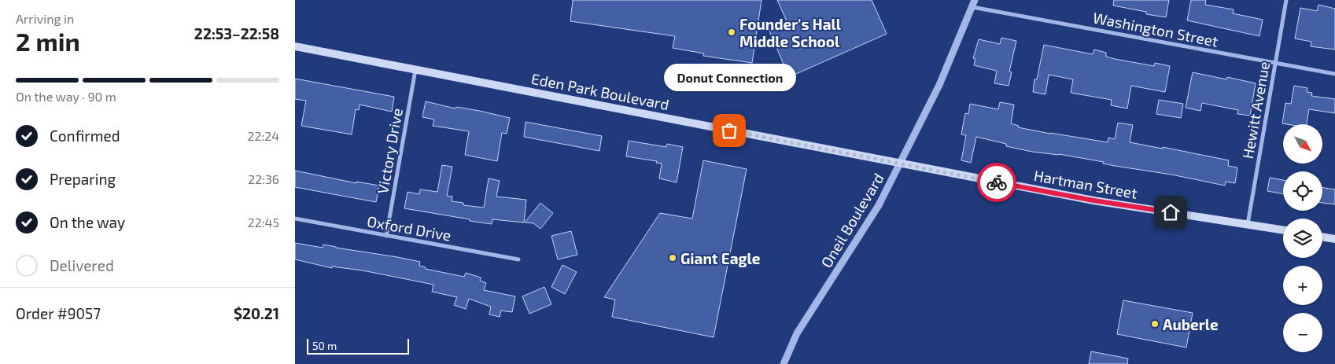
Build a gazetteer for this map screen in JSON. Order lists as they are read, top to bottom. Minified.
{"streets":{"main road":["Eden Park Boulevard","Hartman Street"],"street":["Washington Street","Hewitt Avenue","Victory Drive","Oneil Boulevard","Oxford Drive"]},"crossings":[["Washington Street","Hewitt Avenue"],["Washington Street","Oneil Boulevard"],["Eden Park Boulevard","Victory Drive"],["Eden Park Boulevard","Hartman Street"],["Eden Park Boulevard","Oneil Boulevard"],["Hewitt Avenue","Hartman Street"],["Victory Drive","Oxford Drive"],["Hartman Street","Oneil Boulevard"]],"places":["Founder's Hall Middle School","Donut Connection","Giant Eagle","Auberle"],"scale_bar":"50 m","north":"bottom right","page":{"heading":["2 min","Arriving in","22:53–22:58"],"panel":["Order #9057","$20.21"],"bubble":"Donut Connection","bar":"On the way · 90 m","list":[["Confirmed","22:24"],["Preparing","22:36"],["On the way","22:45"],"Delivered"],"map_buttons":["+","−"],"scale":"50 m"}}
